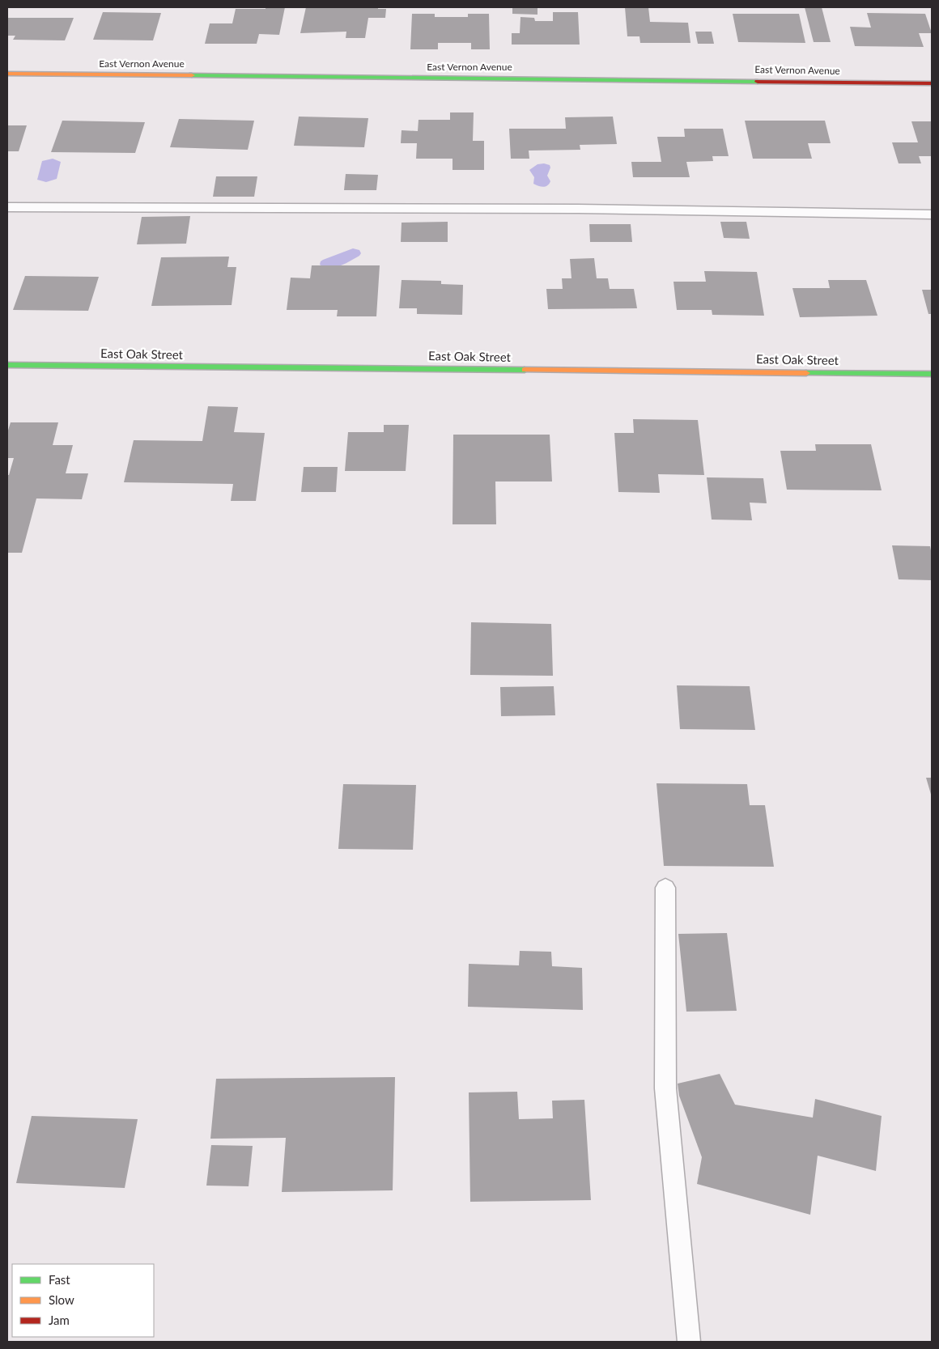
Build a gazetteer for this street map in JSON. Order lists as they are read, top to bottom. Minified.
{"streets":{"street":["East Vernon Avenue","East Oak Street"]},"legend":["Fast","Slow","Jam"]}
